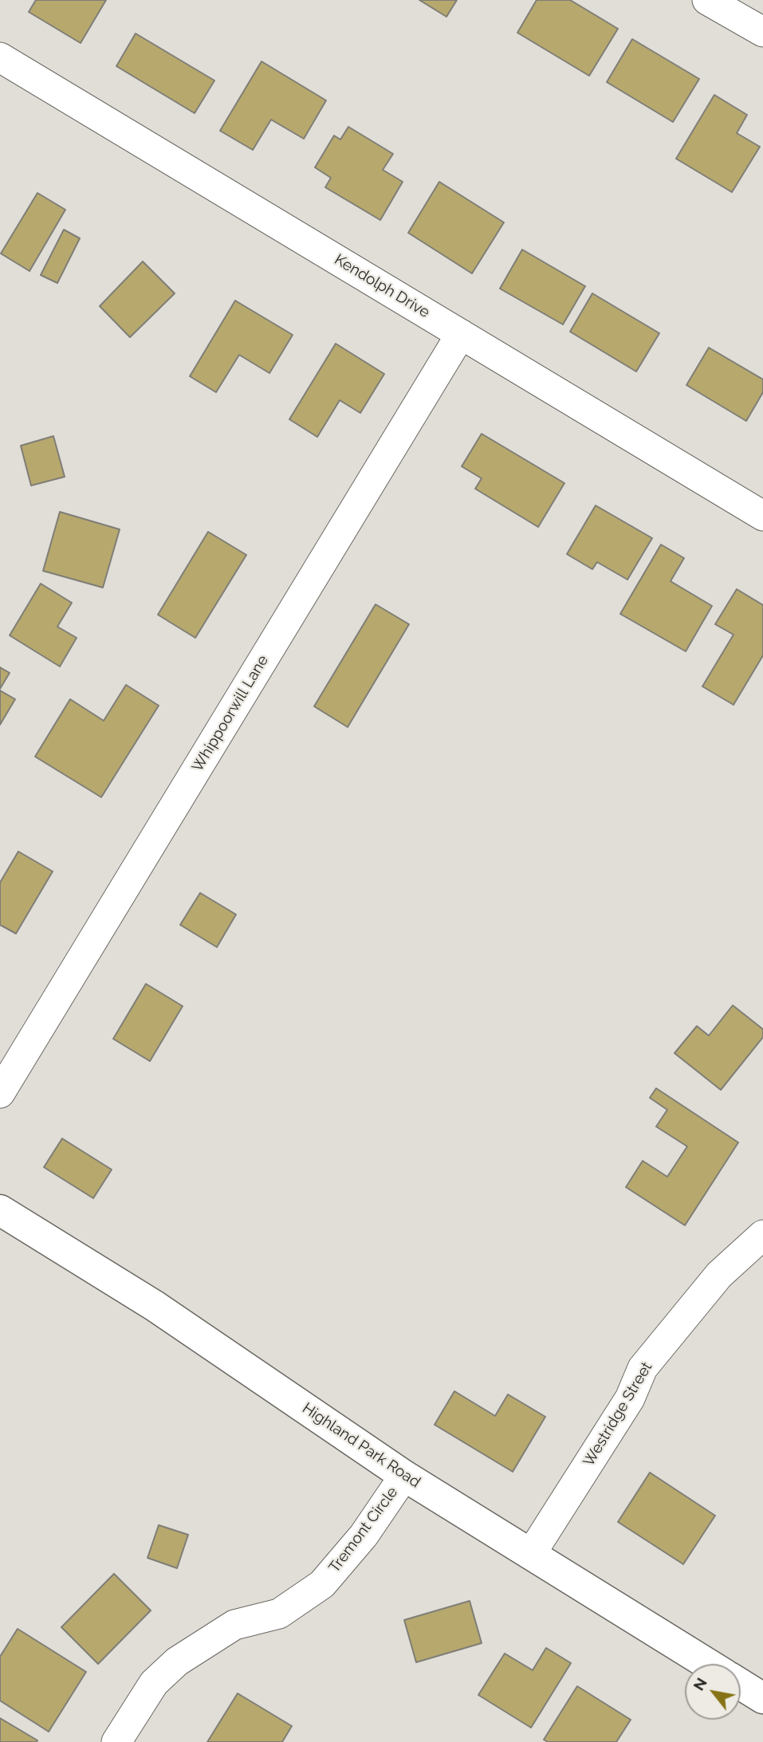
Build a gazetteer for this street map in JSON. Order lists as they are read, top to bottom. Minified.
{"streets":{"street":["Kendolph Drive","Whippoorwill Lane","Westridge Street","Highland Park Road","Tremont Circle"]},"crossings":[["Kendolph Drive","Whippoorwill Lane"],["Westridge Street","Highland Park Road"],["Highland Park Road","Tremont Circle"]],"north":"top left"}
